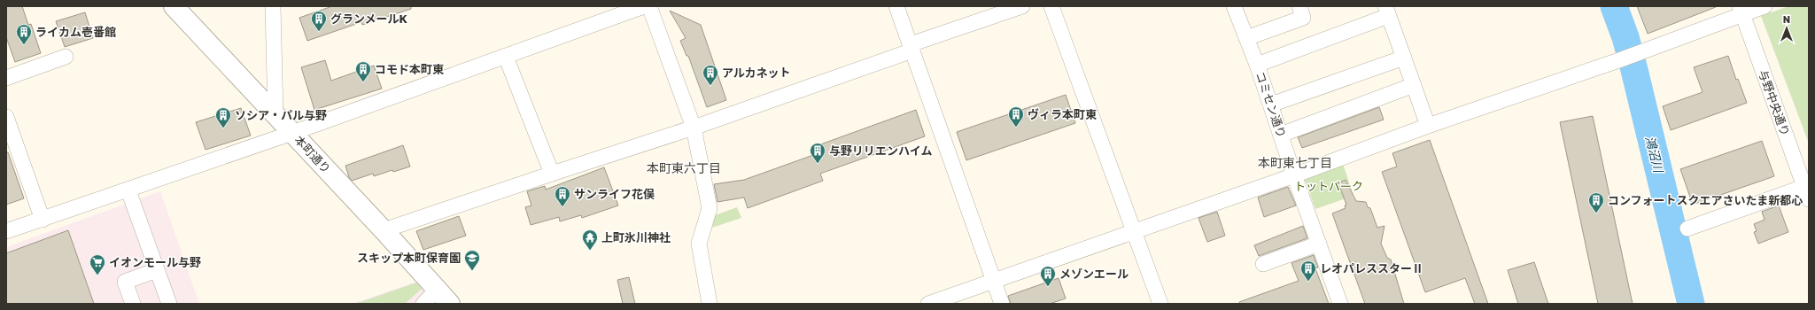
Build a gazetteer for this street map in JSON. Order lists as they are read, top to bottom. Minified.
{"streets":{"main road":["本町通り"],"street":["与野中央通り","コミセン通り"]},"districts":["本町東七丁目","本町東六丁目"],"water":["鴻沼川"],"parks":["トットパーク"],"places":{"building":["グランメールK","ライカム壱番館","コモド本町東","アルカネット","ヴィラ本町東","ソシア・パル与野","与野リリエンハイム","サンライフ花俣","コンフォートスクエアさいたま新都心","レオパレススターⅡ","メゾンエール"],"temple":["上町氷川神社"],"school or university":["スキップ本町保育園"],"supermarket":["イオンモール与野"]},"north":"top"}
